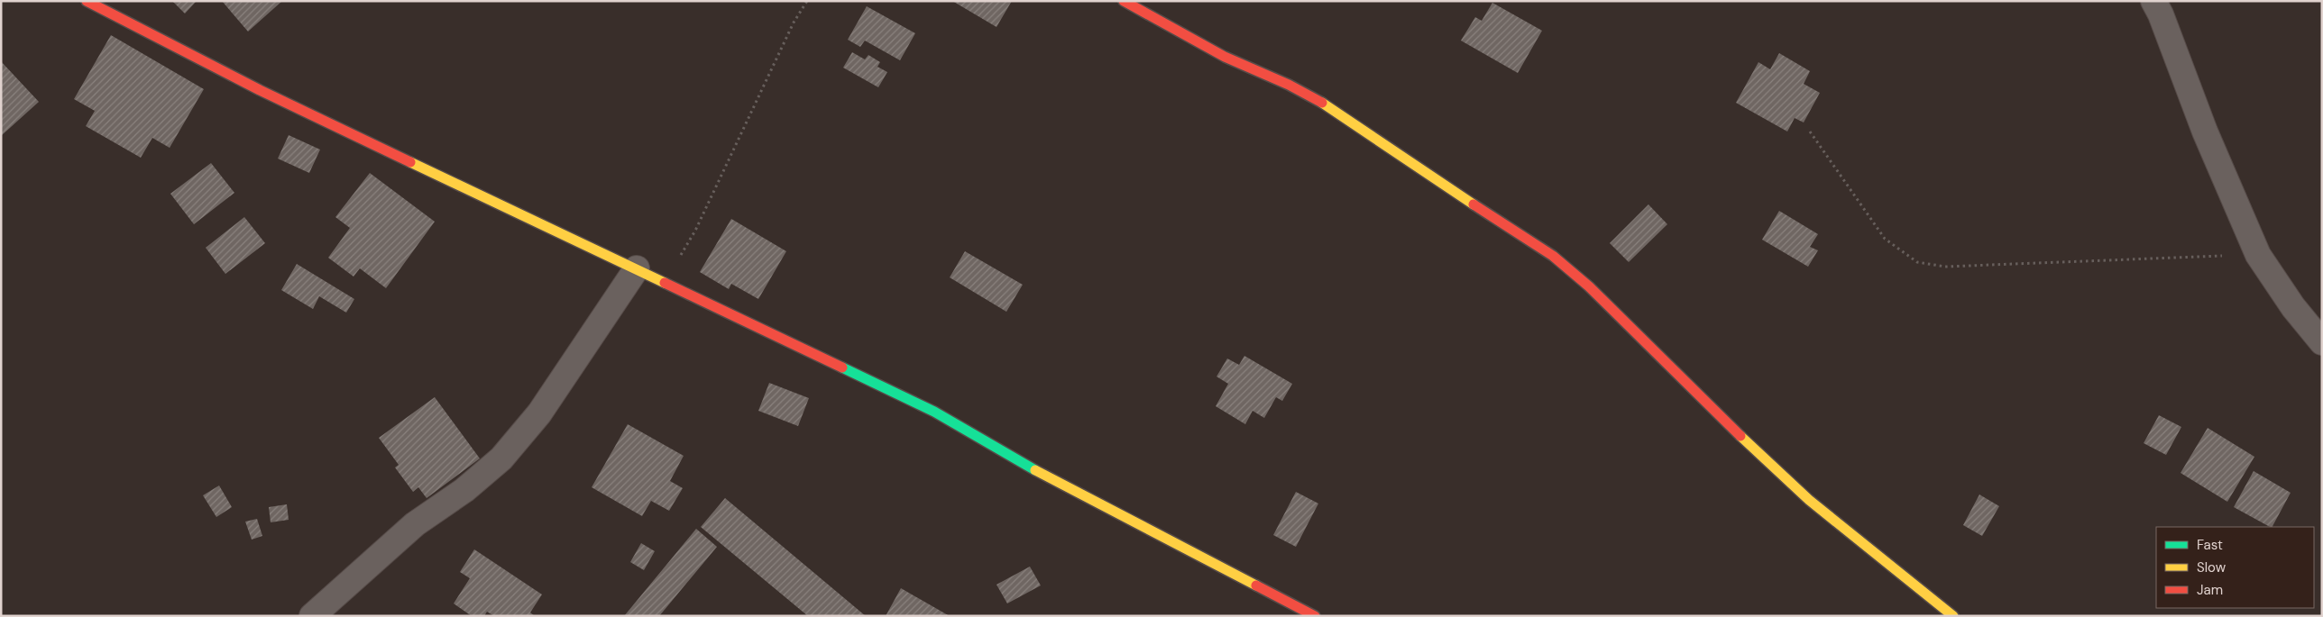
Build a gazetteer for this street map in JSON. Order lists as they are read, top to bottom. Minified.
{"legend":["Fast","Slow","Jam"]}
